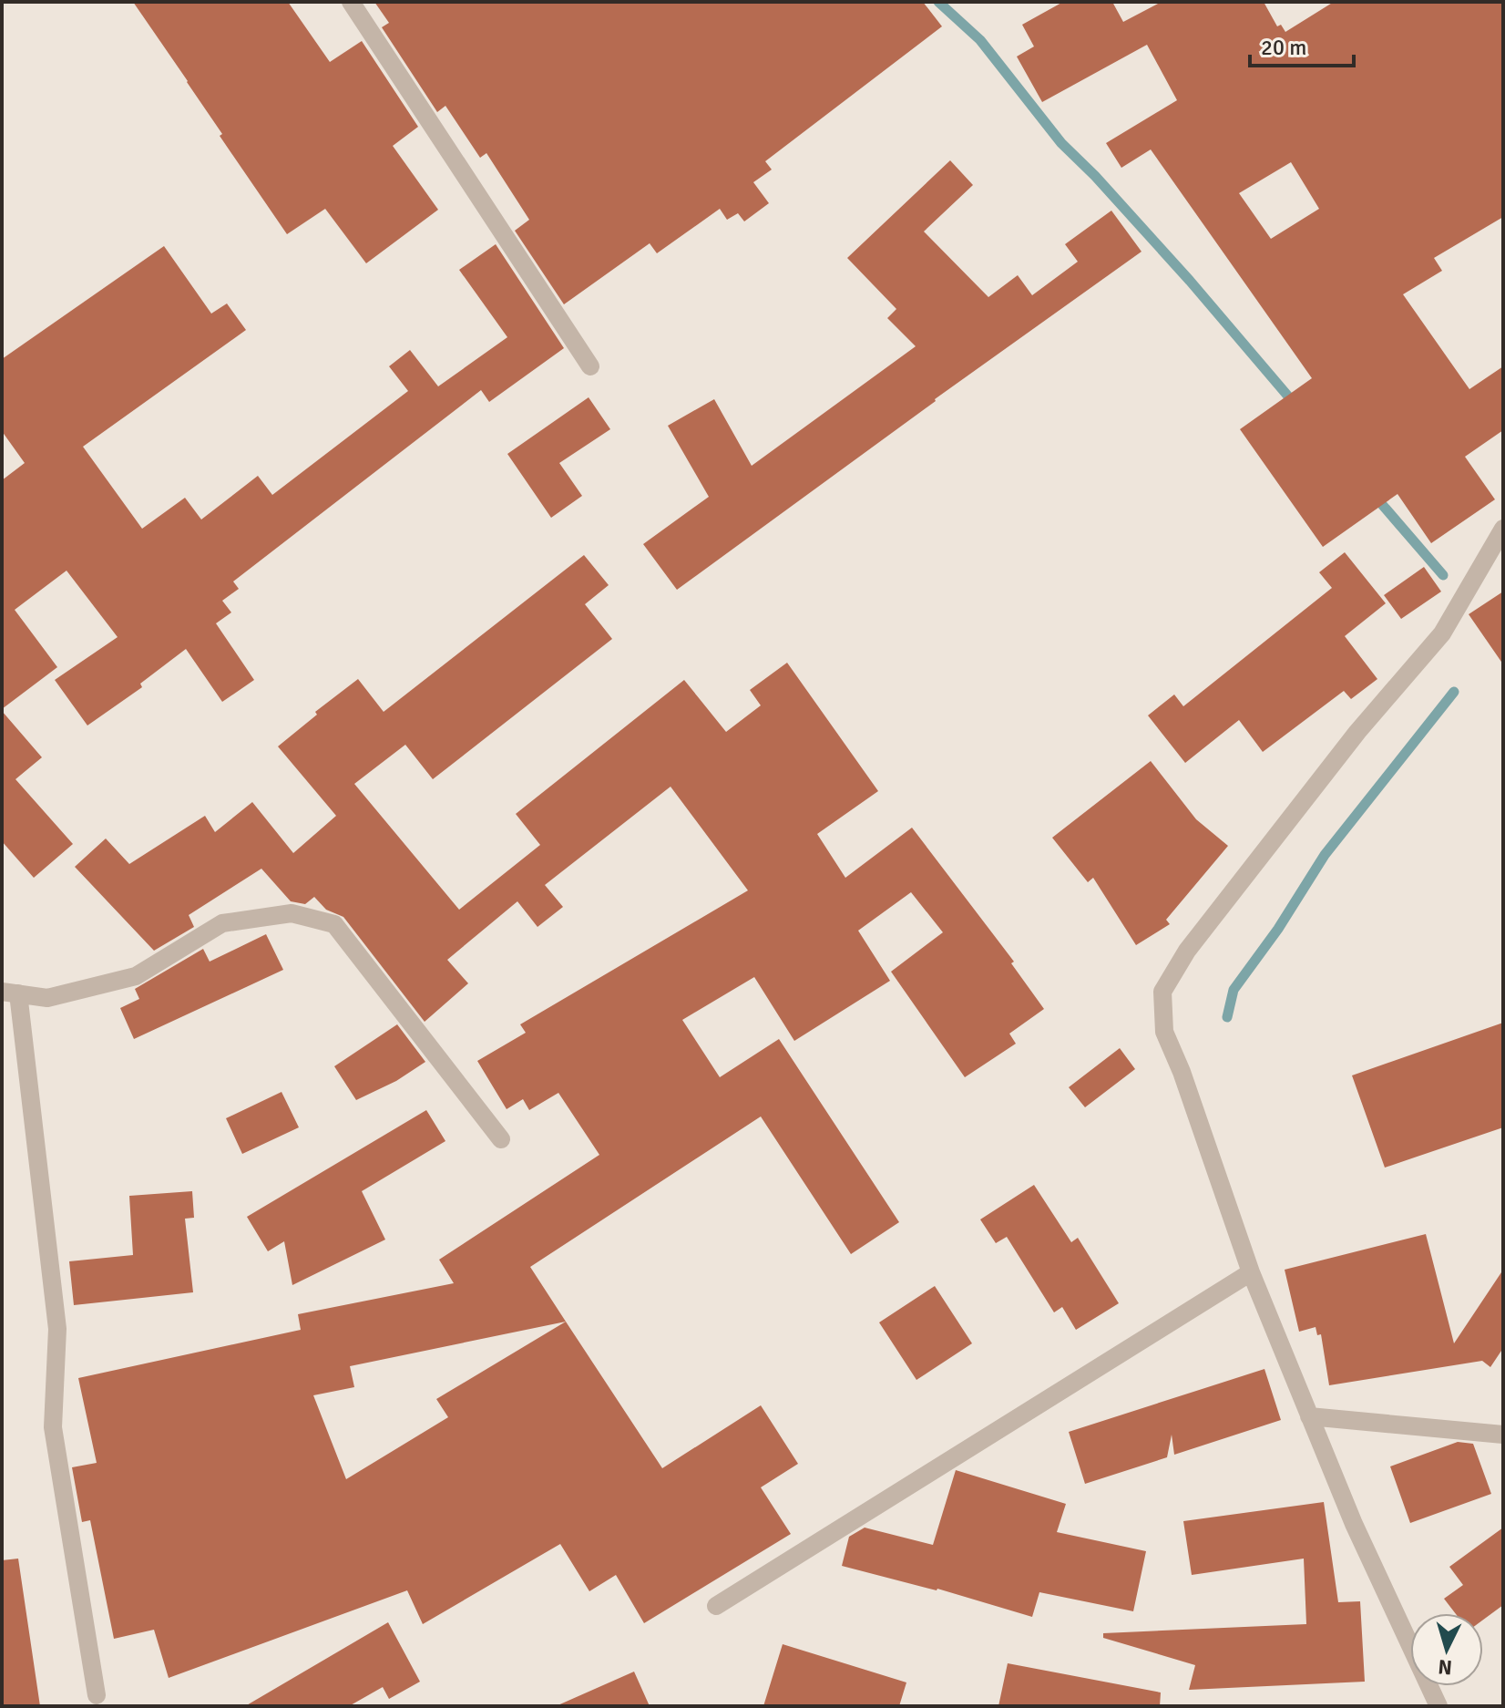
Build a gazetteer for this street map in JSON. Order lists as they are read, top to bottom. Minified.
{"scale_bar":"20 m","north":"bottom"}
